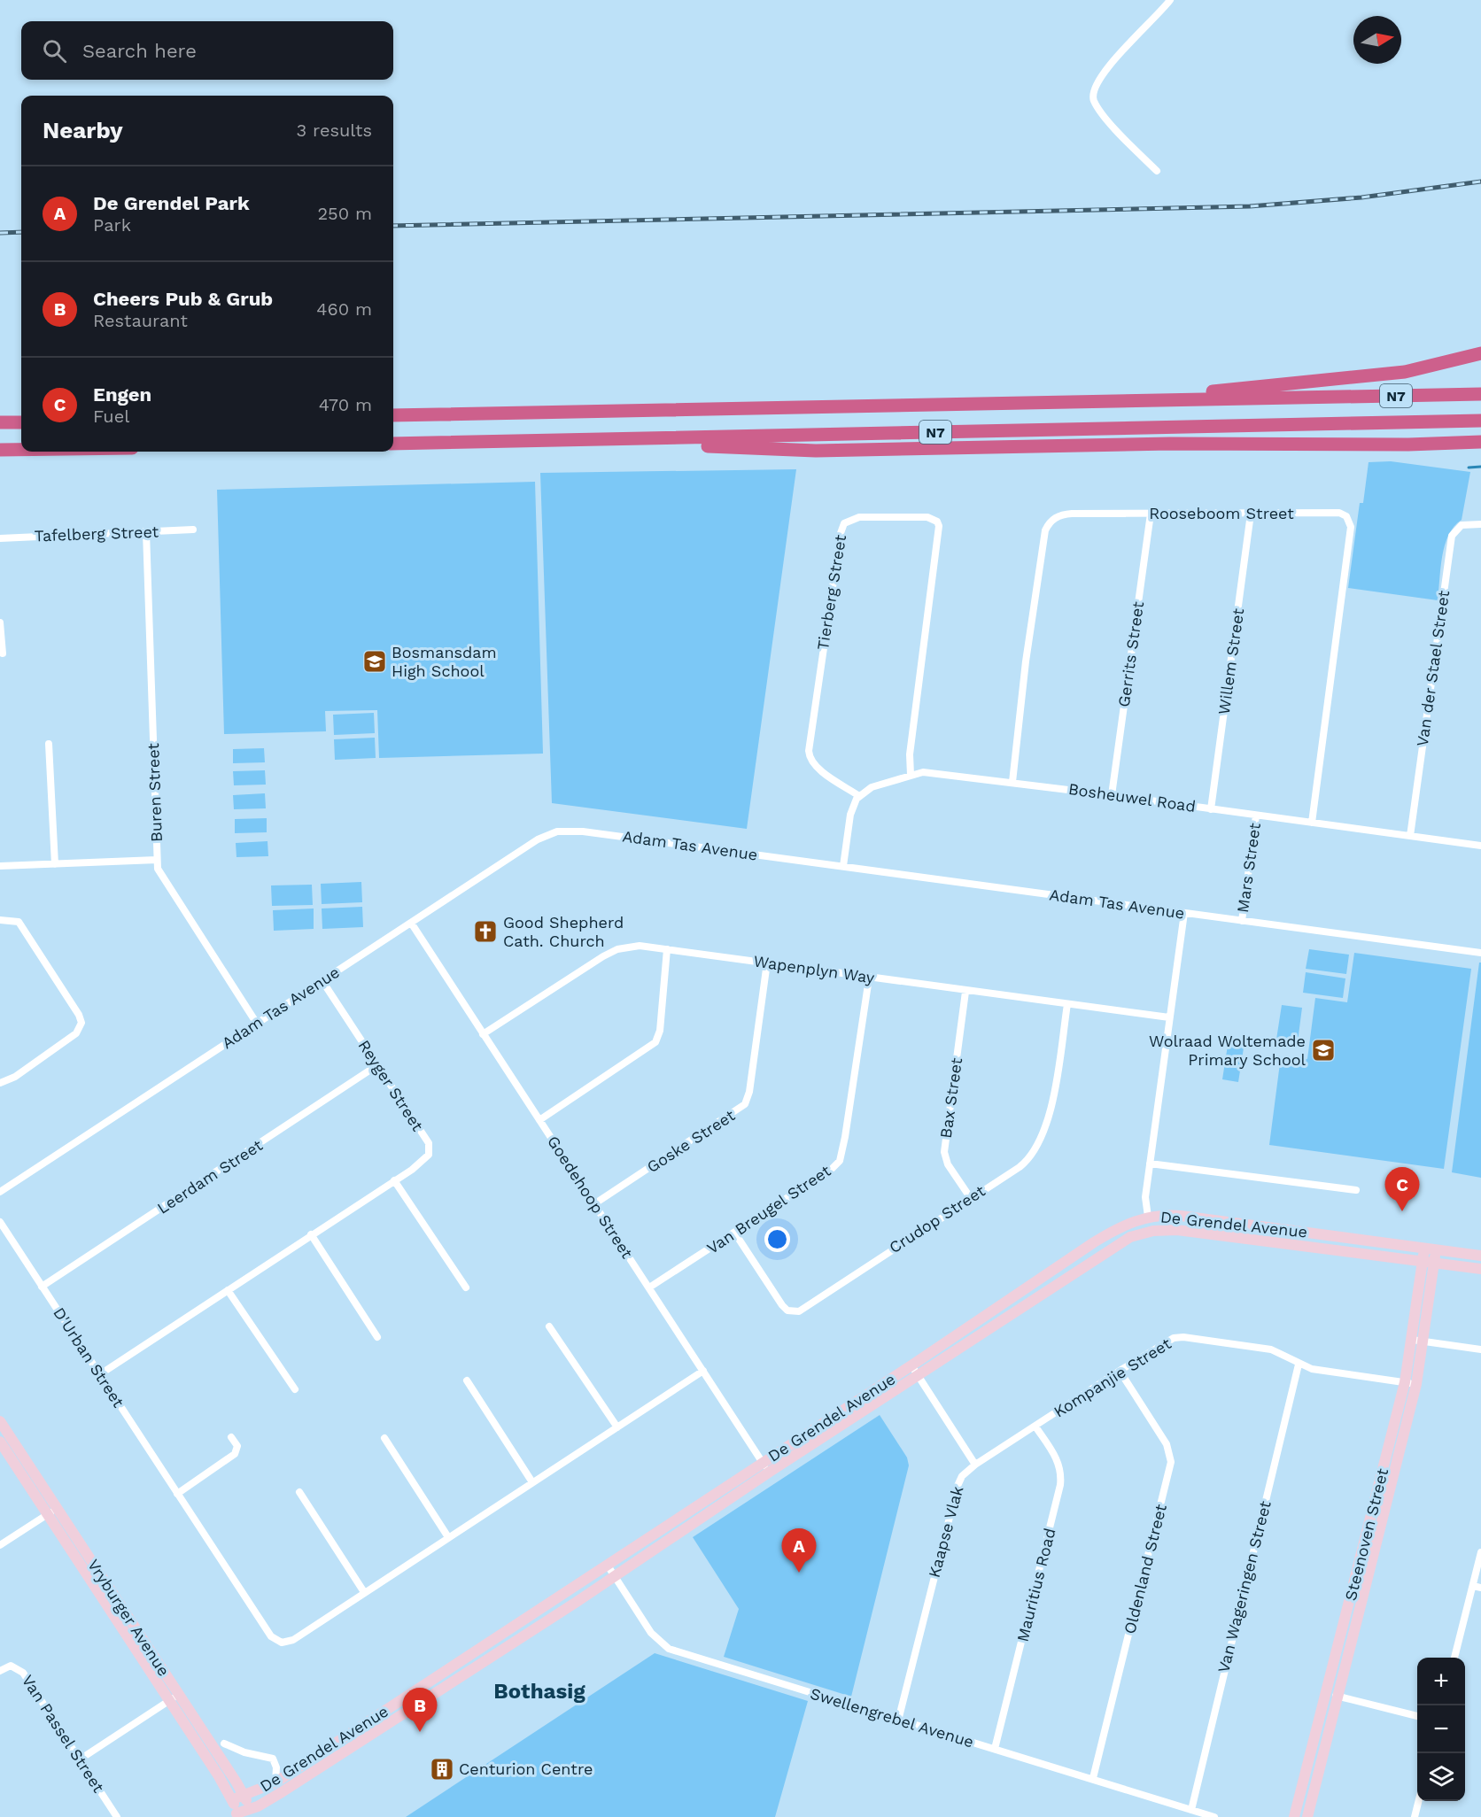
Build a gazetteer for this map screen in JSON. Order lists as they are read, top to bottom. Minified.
{"streets":{"highway":["N7"],"street":["Rooseboom Street","Tafelberg Street","Tierberg Street","Gerrits Street","Willem Street","Van der Stael Street","Buren Street","Bosheuwel Road","Adam Tas Avenue","Mars Street","Wapenplyn Way","Reyger Street","Bax Street","Goske Street","Leerdam Street","Goedehoop Street","Van Breugel Street","Crudop Street","De Grendel Avenue","D'Urban Street","Kompanjie Street","Kaapse Vlak","Steenoven Street","Oldenland Street","Mauritius Road","Van Wageringen Street","Vryburger Avenue","Swellengrebel Avenue","Van Passel Street"]},"crossings":[["Rooseboom Street","Gerrits Street"],["Rooseboom Street","Willem Street"],["Rooseboom Street","Bosheuwel Road"],["Tafelberg Street","Buren Street"],["Tierberg Street","Bosheuwel Road"],["Gerrits Street","Bosheuwel Road"],["Willem Street","Bosheuwel Road"],["Van der Stael Street","Bosheuwel Road"],["Buren Street","Adam Tas Avenue"],["Bosheuwel Road","Mars Street"],["Adam Tas Avenue","Mars Street"],["Adam Tas Avenue","Reyger Street"],["Adam Tas Avenue","Goedehoop Street"],["Wapenplyn Way","Bax Street"],["Wapenplyn Way","Goske Street"],["Wapenplyn Way","Goedehoop Street"],["Wapenplyn Way","Van Breugel Street"],["Wapenplyn Way","Crudop Street"],["Reyger Street","Leerdam Street"],["Reyger Street","D'Urban Street"],["Bax Street","Crudop Street"],["Goske Street","Goedehoop Street"],["Leerdam Street","D'Urban Street"],["Goedehoop Street","Van Breugel Street"],["Goedehoop Street","De Grendel Avenue"],["Goedehoop Street","D'Urban Street"],["Van Breugel Street","Crudop Street"],["De Grendel Avenue","Steenoven Street"],["De Grendel Avenue","Vryburger Avenue"],["De Grendel Avenue","Swellengrebel Avenue"],["Kompanjie Street","Kaapse Vlak"],["Kompanjie Street","Steenoven Street"],["Kompanjie Street","Oldenland Street"],["Kompanjie Street","Mauritius Road"],["Kompanjie Street","Van Wageringen Street"],["Kaapse Vlak","Swellengrebel Avenue"],["Oldenland Street","Swellengrebel Avenue"],["Mauritius Road","Swellengrebel Avenue"],["Van Wageringen Street","Swellengrebel Avenue"]],"districts":["Bothasig"],"places":{"school or university":["Bosmansdam High School","Wolraad Woltemade Primary School"],"church":["Good Shepherd Cath. Church"],"building":["Centurion Centre"]},"north":"right","page":{"search":"Search here","heading":["Nearby","3 results"],"list":[{"mark":"A","name":"De Grendel Park","note":"Park","value":"250 m"},{"mark":"B","name":"Cheers Pub & Grub","note":"Restaurant","value":"460 m"},{"mark":"C","name":"Engen","note":"Fuel","value":"470 m"}],"pins":["C","A","B"],"map_buttons":["+","−"]}}
